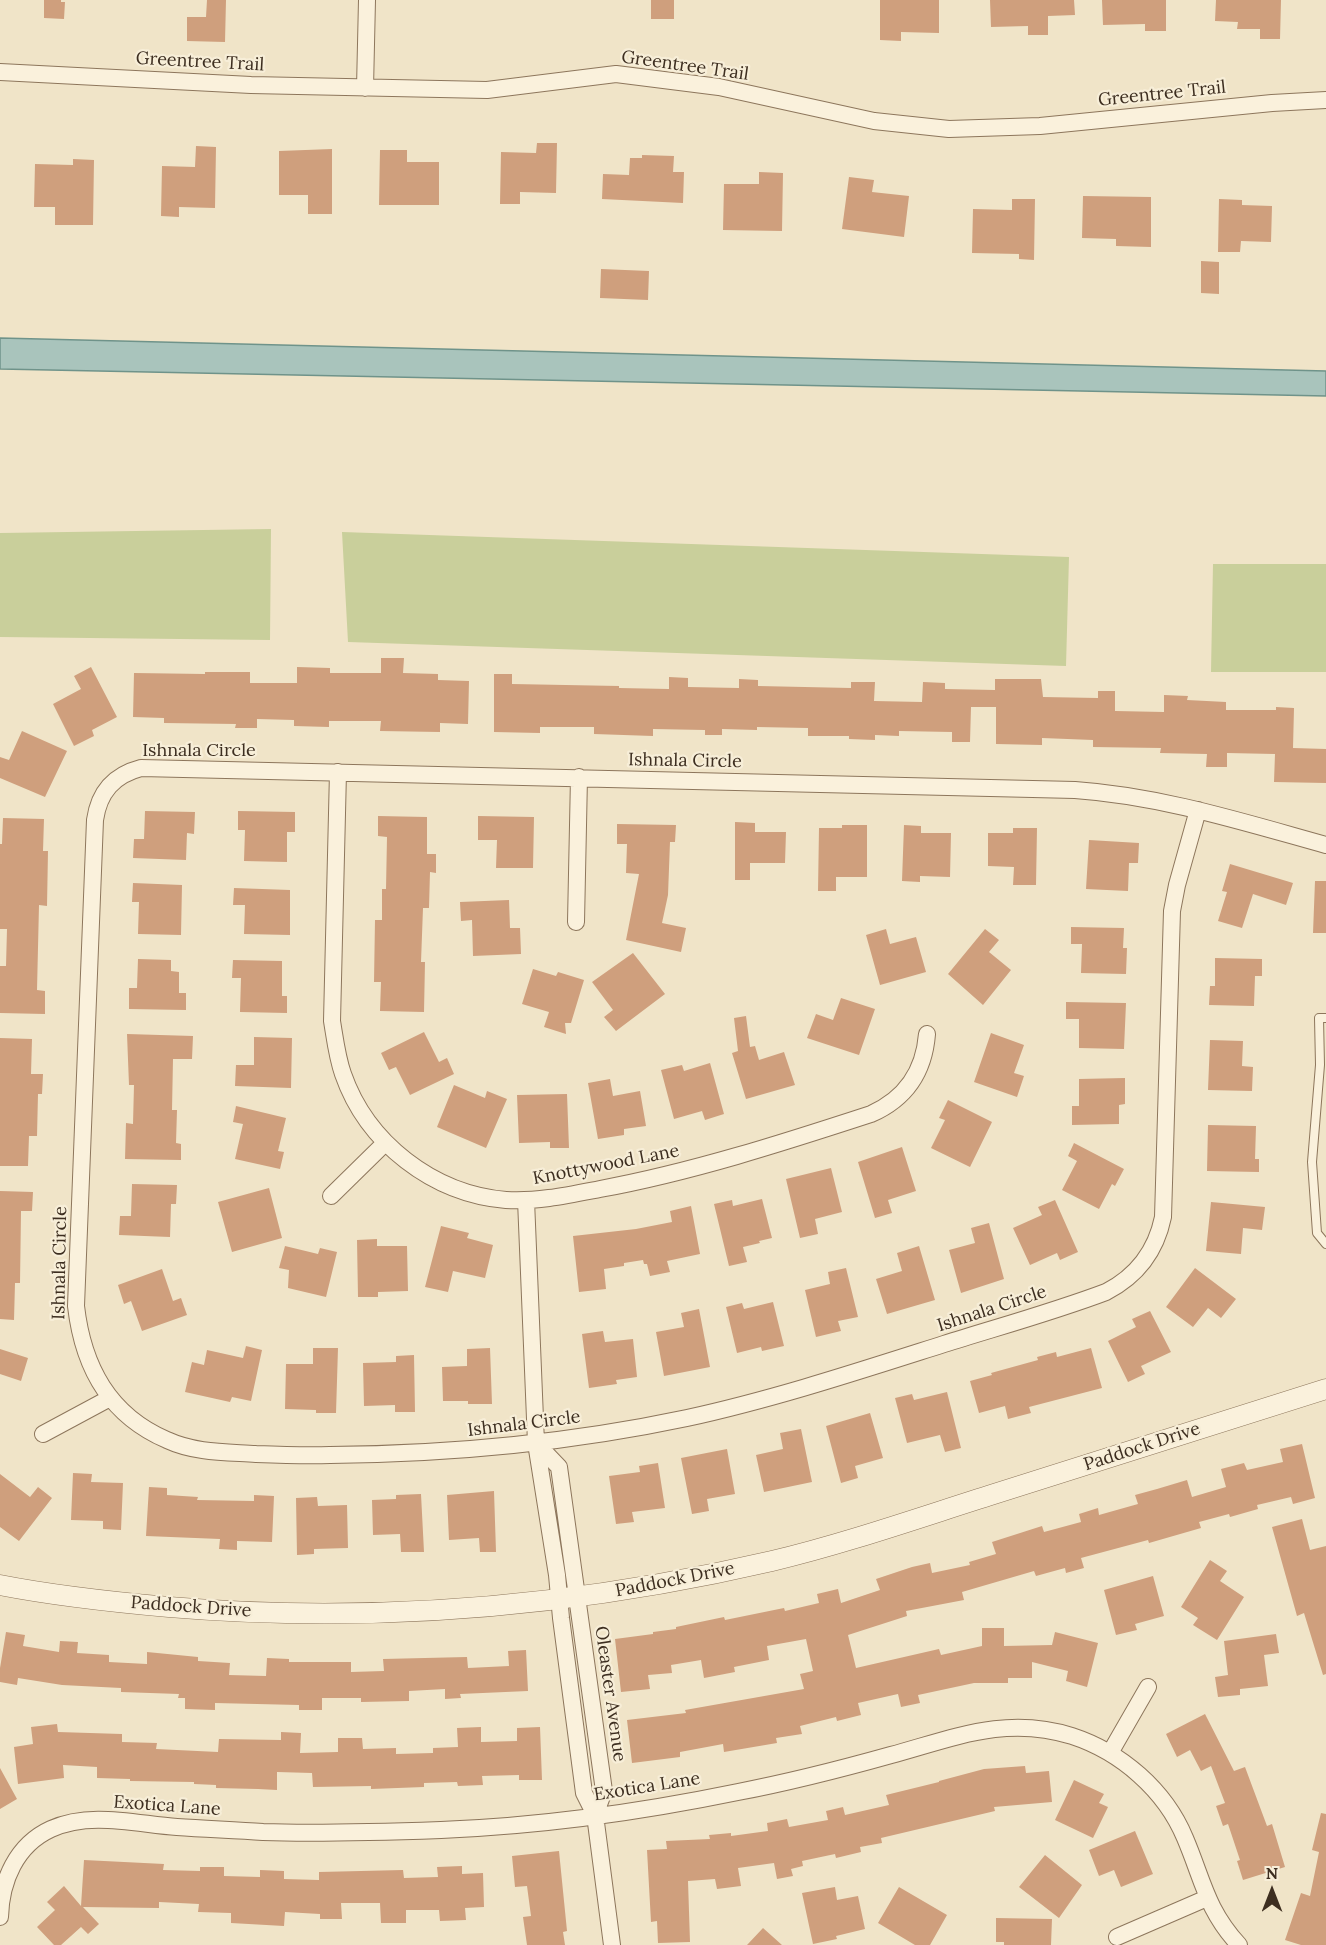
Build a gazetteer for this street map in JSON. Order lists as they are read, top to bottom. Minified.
{"streets":{"street":["Greentree Trail","Ishnala Circle","Knottywood Lane","Paddock Drive","Exotica Lane"]},"crossings":[["Ishnala Circle","Knottywood Lane"]],"north":"top"}
